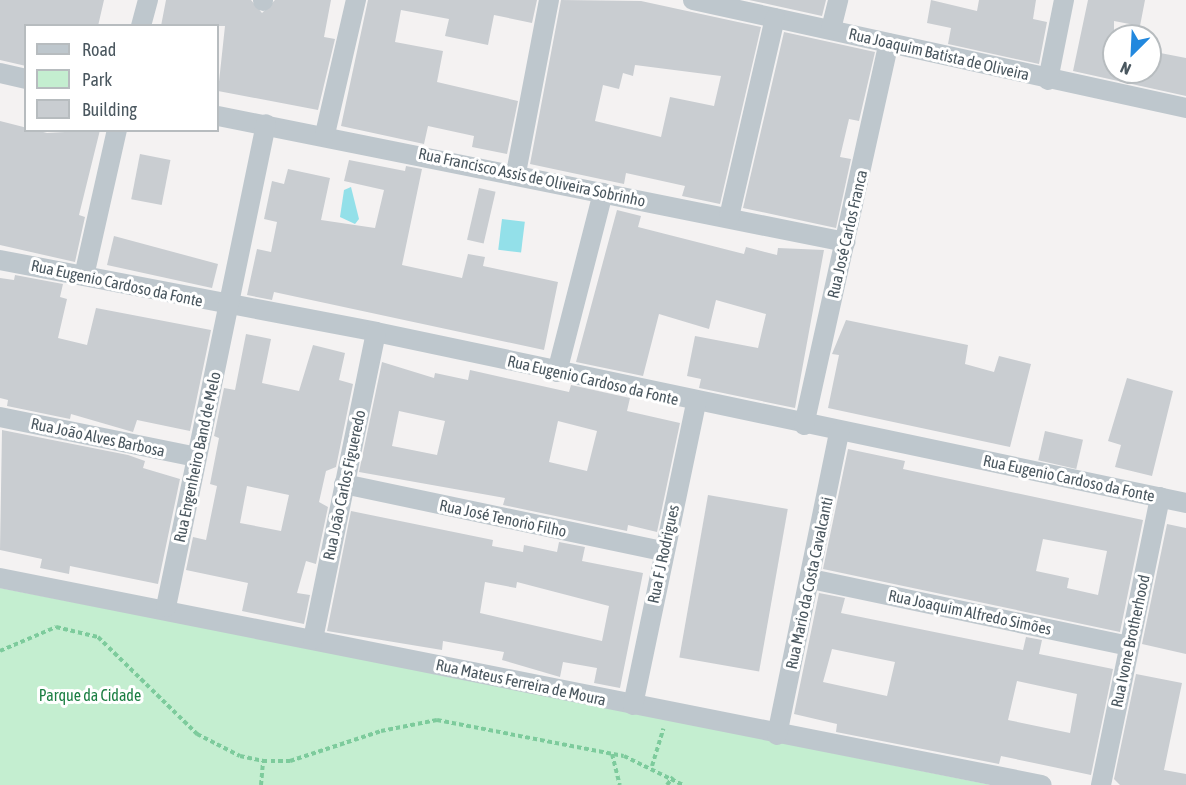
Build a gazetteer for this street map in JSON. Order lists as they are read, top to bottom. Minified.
{"streets":{"street":["Rua Joaquim Batista de Oliveira","Rua Francisco Assis de Oliveira Sobrinho","Rua José Carlos Franca","Rua Eugenio Cardoso da Fonte","Rua João Alves Barbosa","Rua Engenheiro Band de Melo","Rua João Carlos Figueredo","Rua José Tenorio Filho","Rua F J Rodrigues","Rua Mario da Costa Cavalcanti","Rua Joaquim Alfredo Simões","Rua Ivone Brotherhood","Rua Mateus Ferreira de Moura"]},"crossings":[["Rua Joaquim Batista de Oliveira","Rua José Carlos Franca"],["Rua Francisco Assis de Oliveira Sobrinho","Rua José Carlos Franca"],["Rua Francisco Assis de Oliveira Sobrinho","Rua Engenheiro Band de Melo"],["Rua José Carlos Franca","Rua Eugenio Cardoso da Fonte"],["Rua Eugenio Cardoso da Fonte","Rua Engenheiro Band de Melo"],["Rua Eugenio Cardoso da Fonte","Rua João Carlos Figueredo"],["Rua Eugenio Cardoso da Fonte","Rua F J Rodrigues"],["Rua Eugenio Cardoso da Fonte","Rua Mario da Costa Cavalcanti"],["Rua Eugenio Cardoso da Fonte","Rua Ivone Brotherhood"],["Rua João Alves Barbosa","Rua Engenheiro Band de Melo"],["Rua Engenheiro Band de Melo","Rua Mateus Ferreira de Moura"],["Rua João Carlos Figueredo","Rua José Tenorio Filho"],["Rua João Carlos Figueredo","Rua Mateus Ferreira de Moura"],["Rua José Tenorio Filho","Rua F J Rodrigues"],["Rua F J Rodrigues","Rua Mateus Ferreira de Moura"],["Rua Mario da Costa Cavalcanti","Rua Joaquim Alfredo Simões"],["Rua Mario da Costa Cavalcanti","Rua Mateus Ferreira de Moura"],["Rua Joaquim Alfredo Simões","Rua Ivone Brotherhood"]],"parks":["Parque da Cidade"],"legend":["Road","Park","Building"],"north":"bottom left"}
